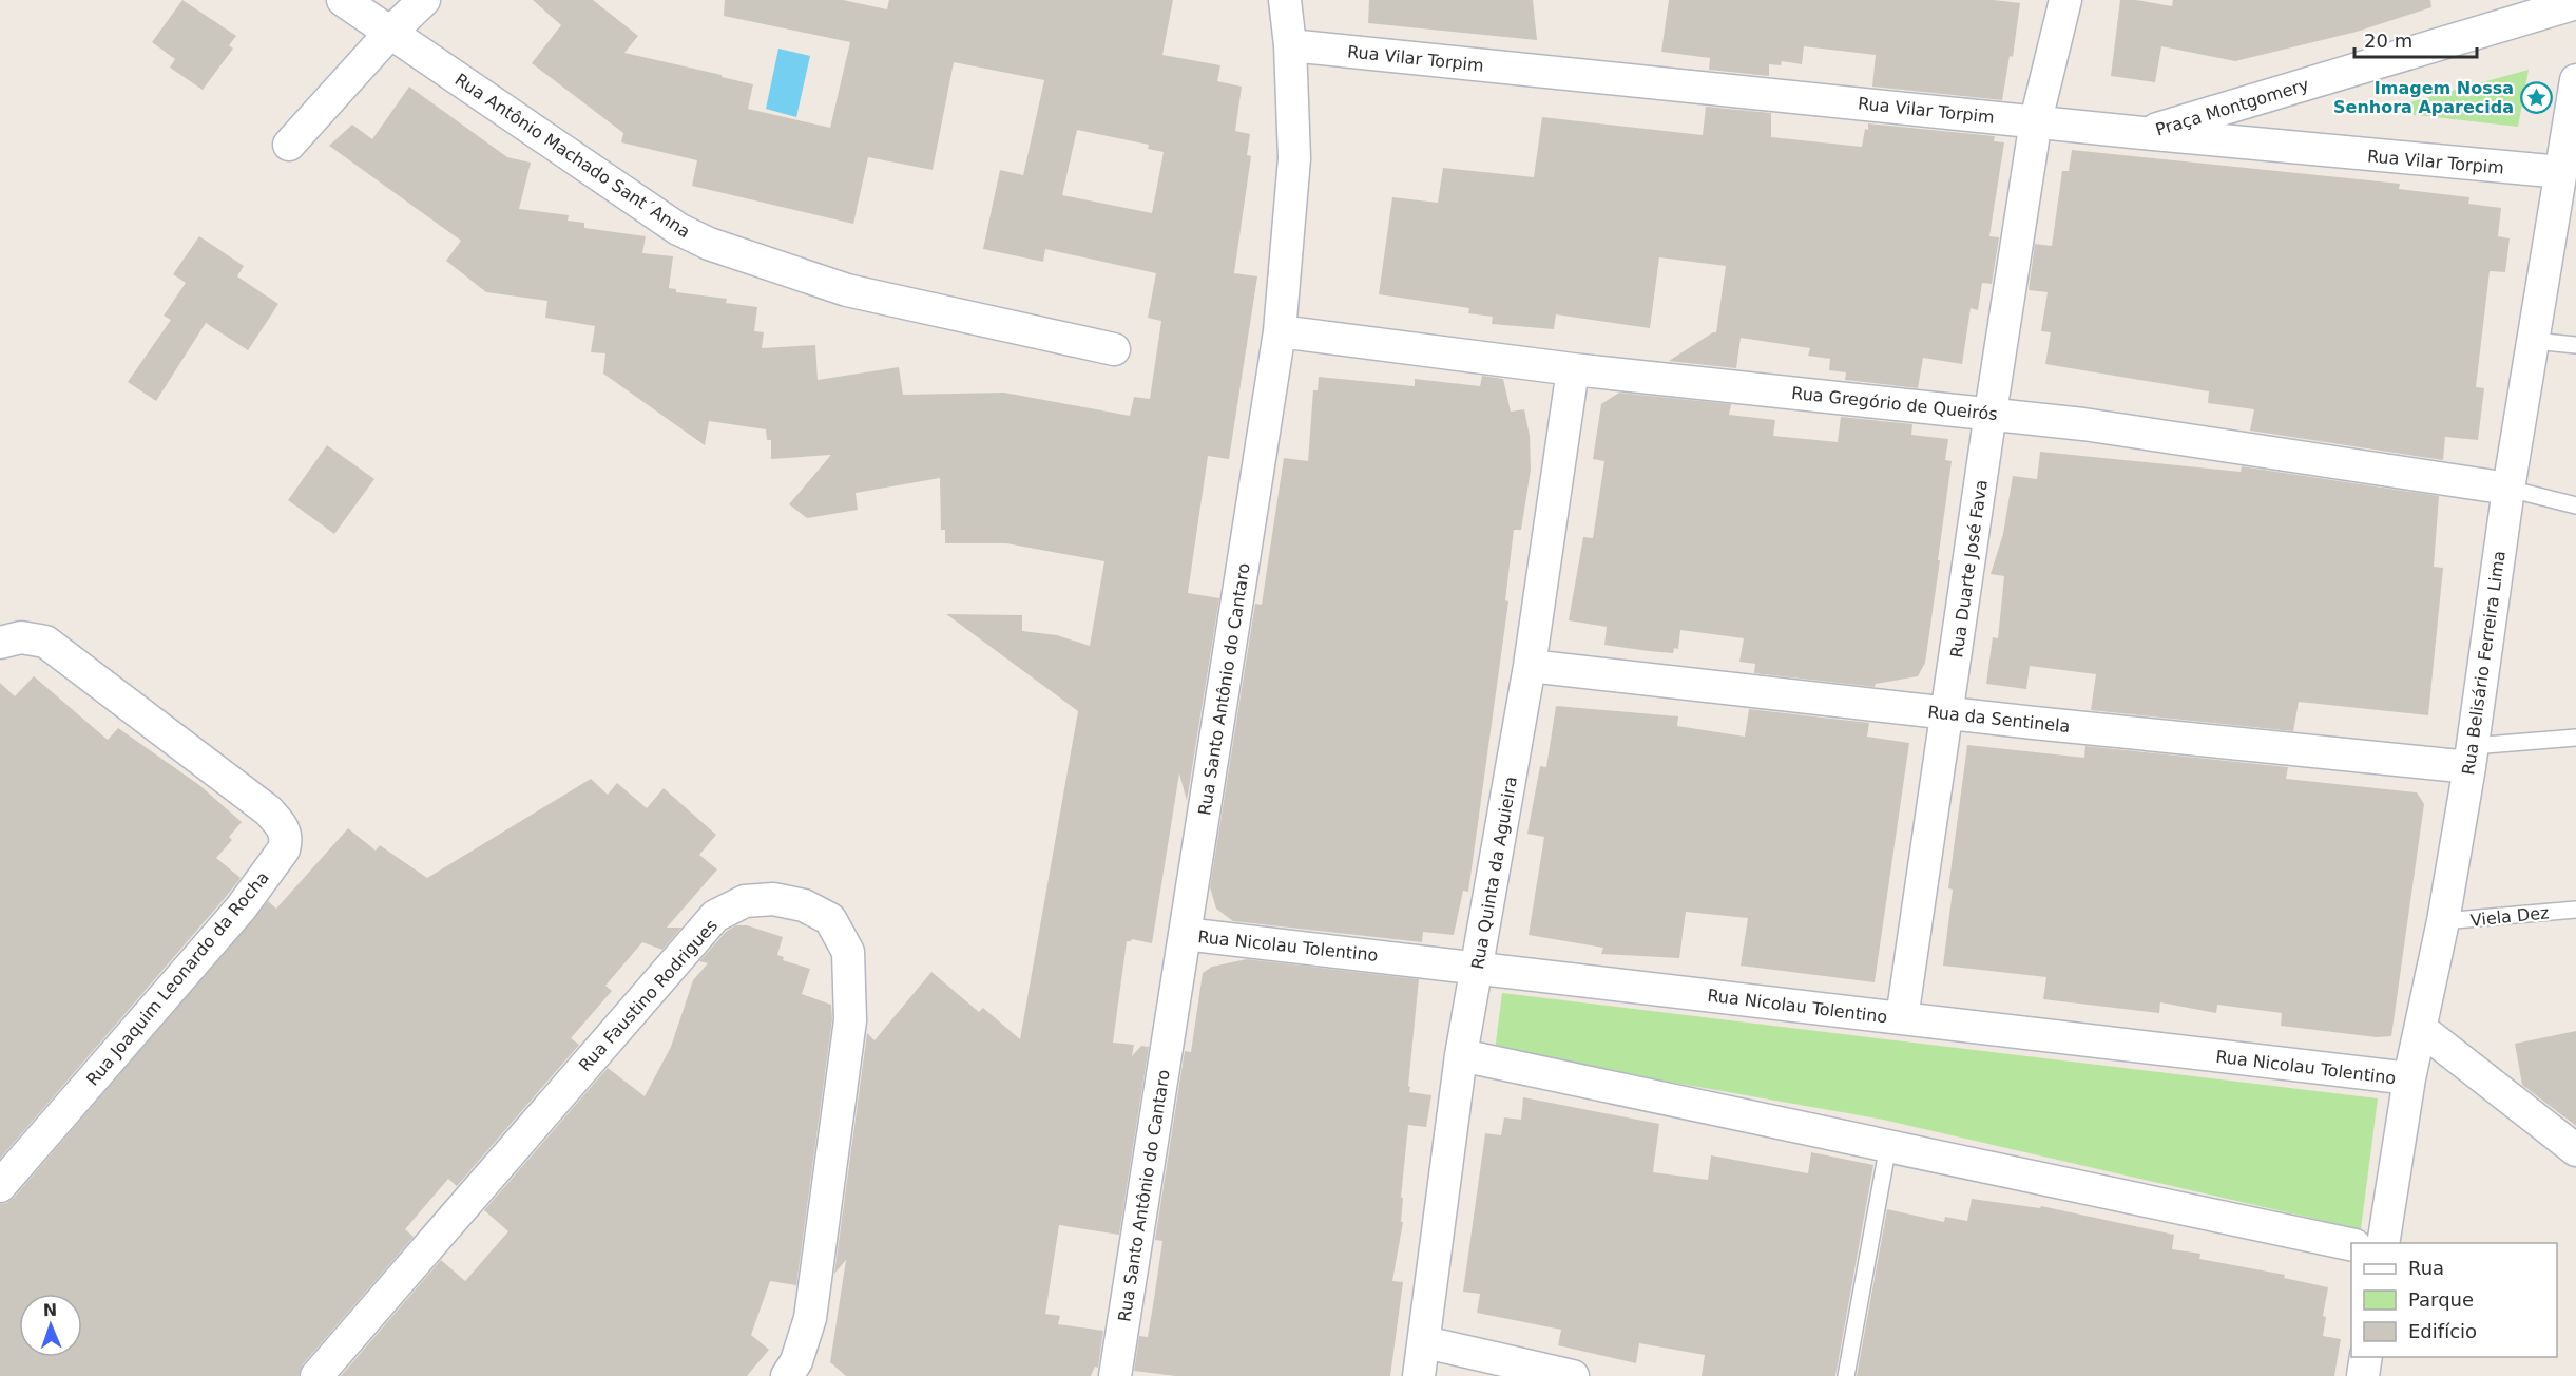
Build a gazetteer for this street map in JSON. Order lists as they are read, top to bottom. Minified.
{"streets":{"street":["Rua Vilar Torpim","Praça Montgomery","Rua Antônio Machado Sant´Anna","Rua Gregório de Queirós","Rua Duarte José Fava","Rua Belisário Ferreira Lima","Rua Santo Antônio do Cantaro","Rua da Sentinela","Rua Quinta da Aguieira","Rua Nicolau Tolentino","Rua Joaquim Leonardo da Rocha","Rua Faustino Rodrigues"],"lane":["Viela Dez"]},"crossings":[["Rua Vilar Torpim","Praça Montgomery"],["Rua Vilar Torpim","Rua Duarte José Fava"],["Rua Vilar Torpim","Rua Belisário Ferreira Lima"],["Rua Vilar Torpim","Rua Santo Antônio do Cantaro"],["Rua Gregório de Queirós","Rua Duarte José Fava"],["Rua Gregório de Queirós","Rua Belisário Ferreira Lima"],["Rua Gregório de Queirós","Rua Santo Antônio do Cantaro"],["Rua Gregório de Queirós","Rua Quinta da Aguieira"],["Rua Duarte José Fava","Rua da Sentinela"],["Rua Duarte José Fava","Rua Nicolau Tolentino"],["Rua Belisário Ferreira Lima","Rua da Sentinela"],["Rua Belisário Ferreira Lima","Viela Dez"],["Rua Belisário Ferreira Lima","Rua Nicolau Tolentino"],["Rua Santo Antônio do Cantaro","Rua Nicolau Tolentino"],["Rua da Sentinela","Rua Quinta da Aguieira"],["Rua Quinta da Aguieira","Rua Nicolau Tolentino"]],"places":{"place":["Imagem Nossa Senhora Aparecida"]},"legend":["Rua","Parque","Edifício"],"scale_bar":"20 m","north":"top"}
